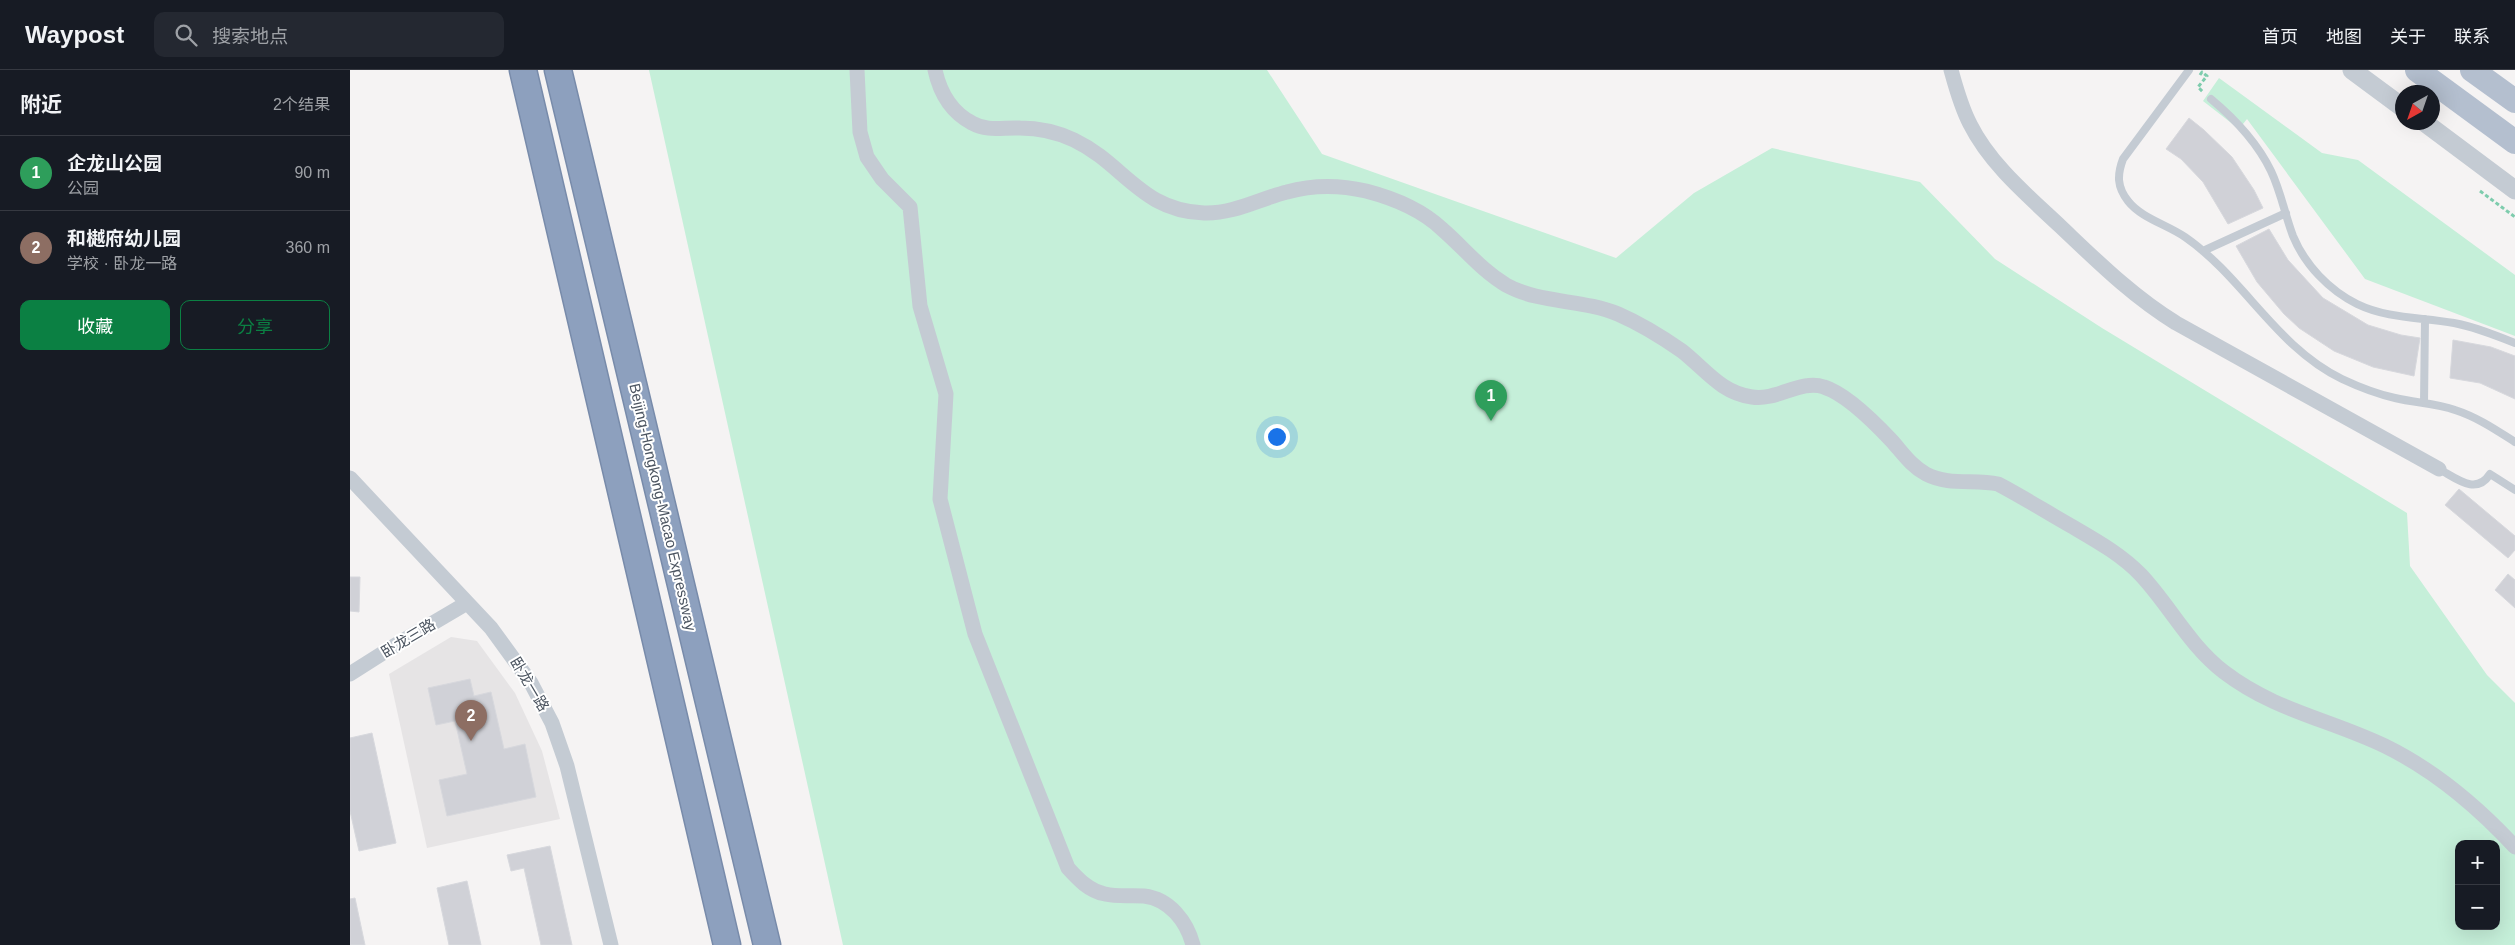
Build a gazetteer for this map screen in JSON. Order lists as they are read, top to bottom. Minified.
{"streets":{"highway":["Beijing-Hongkong-Macao Expressway"],"street":["卧龙三路","卧龙一路"]},"crossings":[["卧龙三路","卧龙一路"]],"north":"bottom left","page":{"header":"Waypost","search":"搜索地点","nav":["首页","地图","关于","联系"],"heading":["附近","2个结果"],"list":[{"mark":"1","name":"企龙山公园","note":"公园","value":"90 m"},{"mark":"2","name":"和樾府幼儿园","note":"学校 · 卧龙一路","value":"360 m"}],"buttons":["收藏","分享"],"pins":["1","2"],"map_buttons":["+","−"]}}
